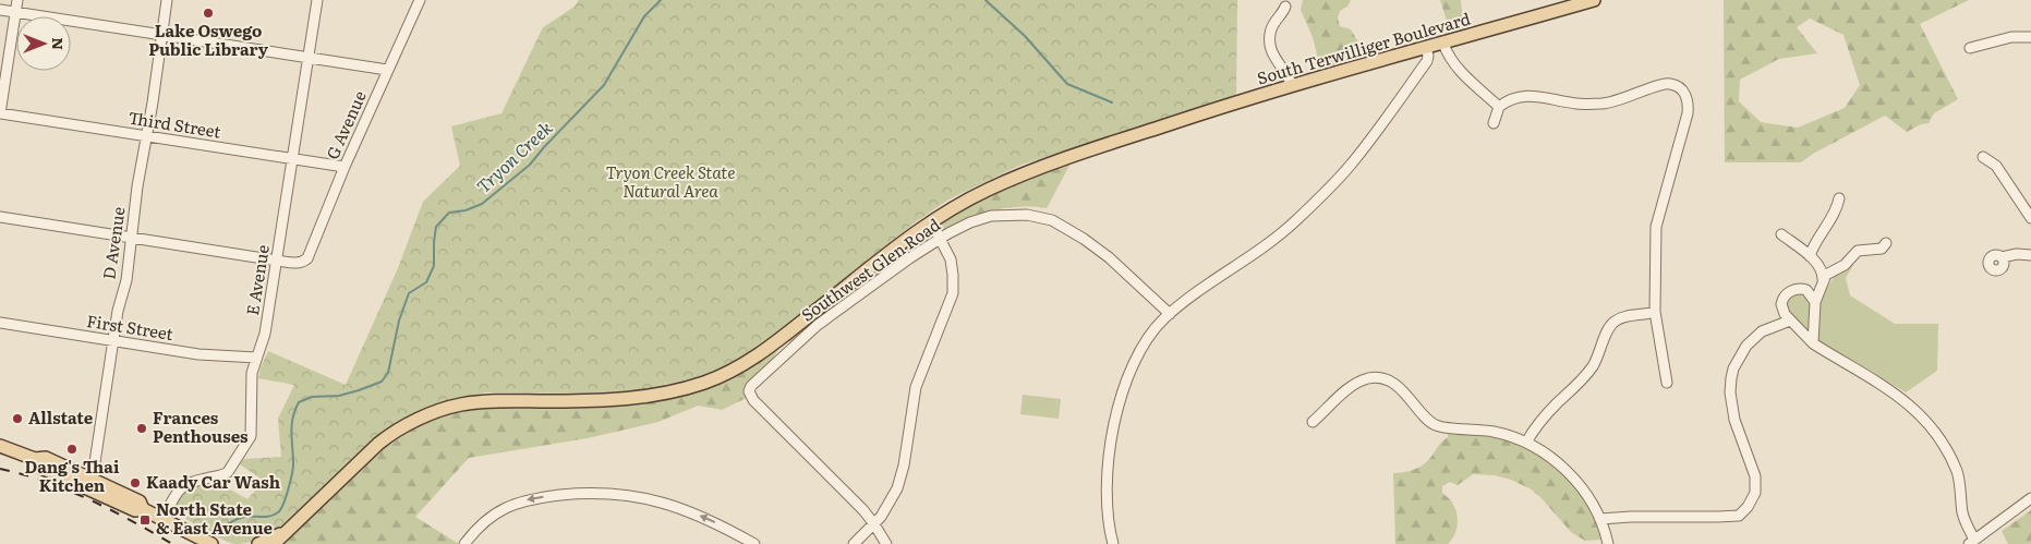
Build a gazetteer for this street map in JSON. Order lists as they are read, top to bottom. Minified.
{"streets":{"main road":["South Terwilliger Boulevard"],"street":["Third Street","G Avenue","D Avenue","Southwest Glen Road","E Avenue","First Street"]},"crossings":[["Third Street","G Avenue"],["Third Street","D Avenue"],["Third Street","E Avenue"],["G Avenue","E Avenue"],["D Avenue","First Street"],["E Avenue","First Street"]],"water":["Tryon Creek"],"parks":["Tryon Creek State Natural Area"],"places":{"other":["Lake Oswego Public Library","Allstate","Frances Penthouses","Dang's Thai Kitchen","Kaady Car Wash"],"transit":["North State & East Avenue"]},"north":"right"}
